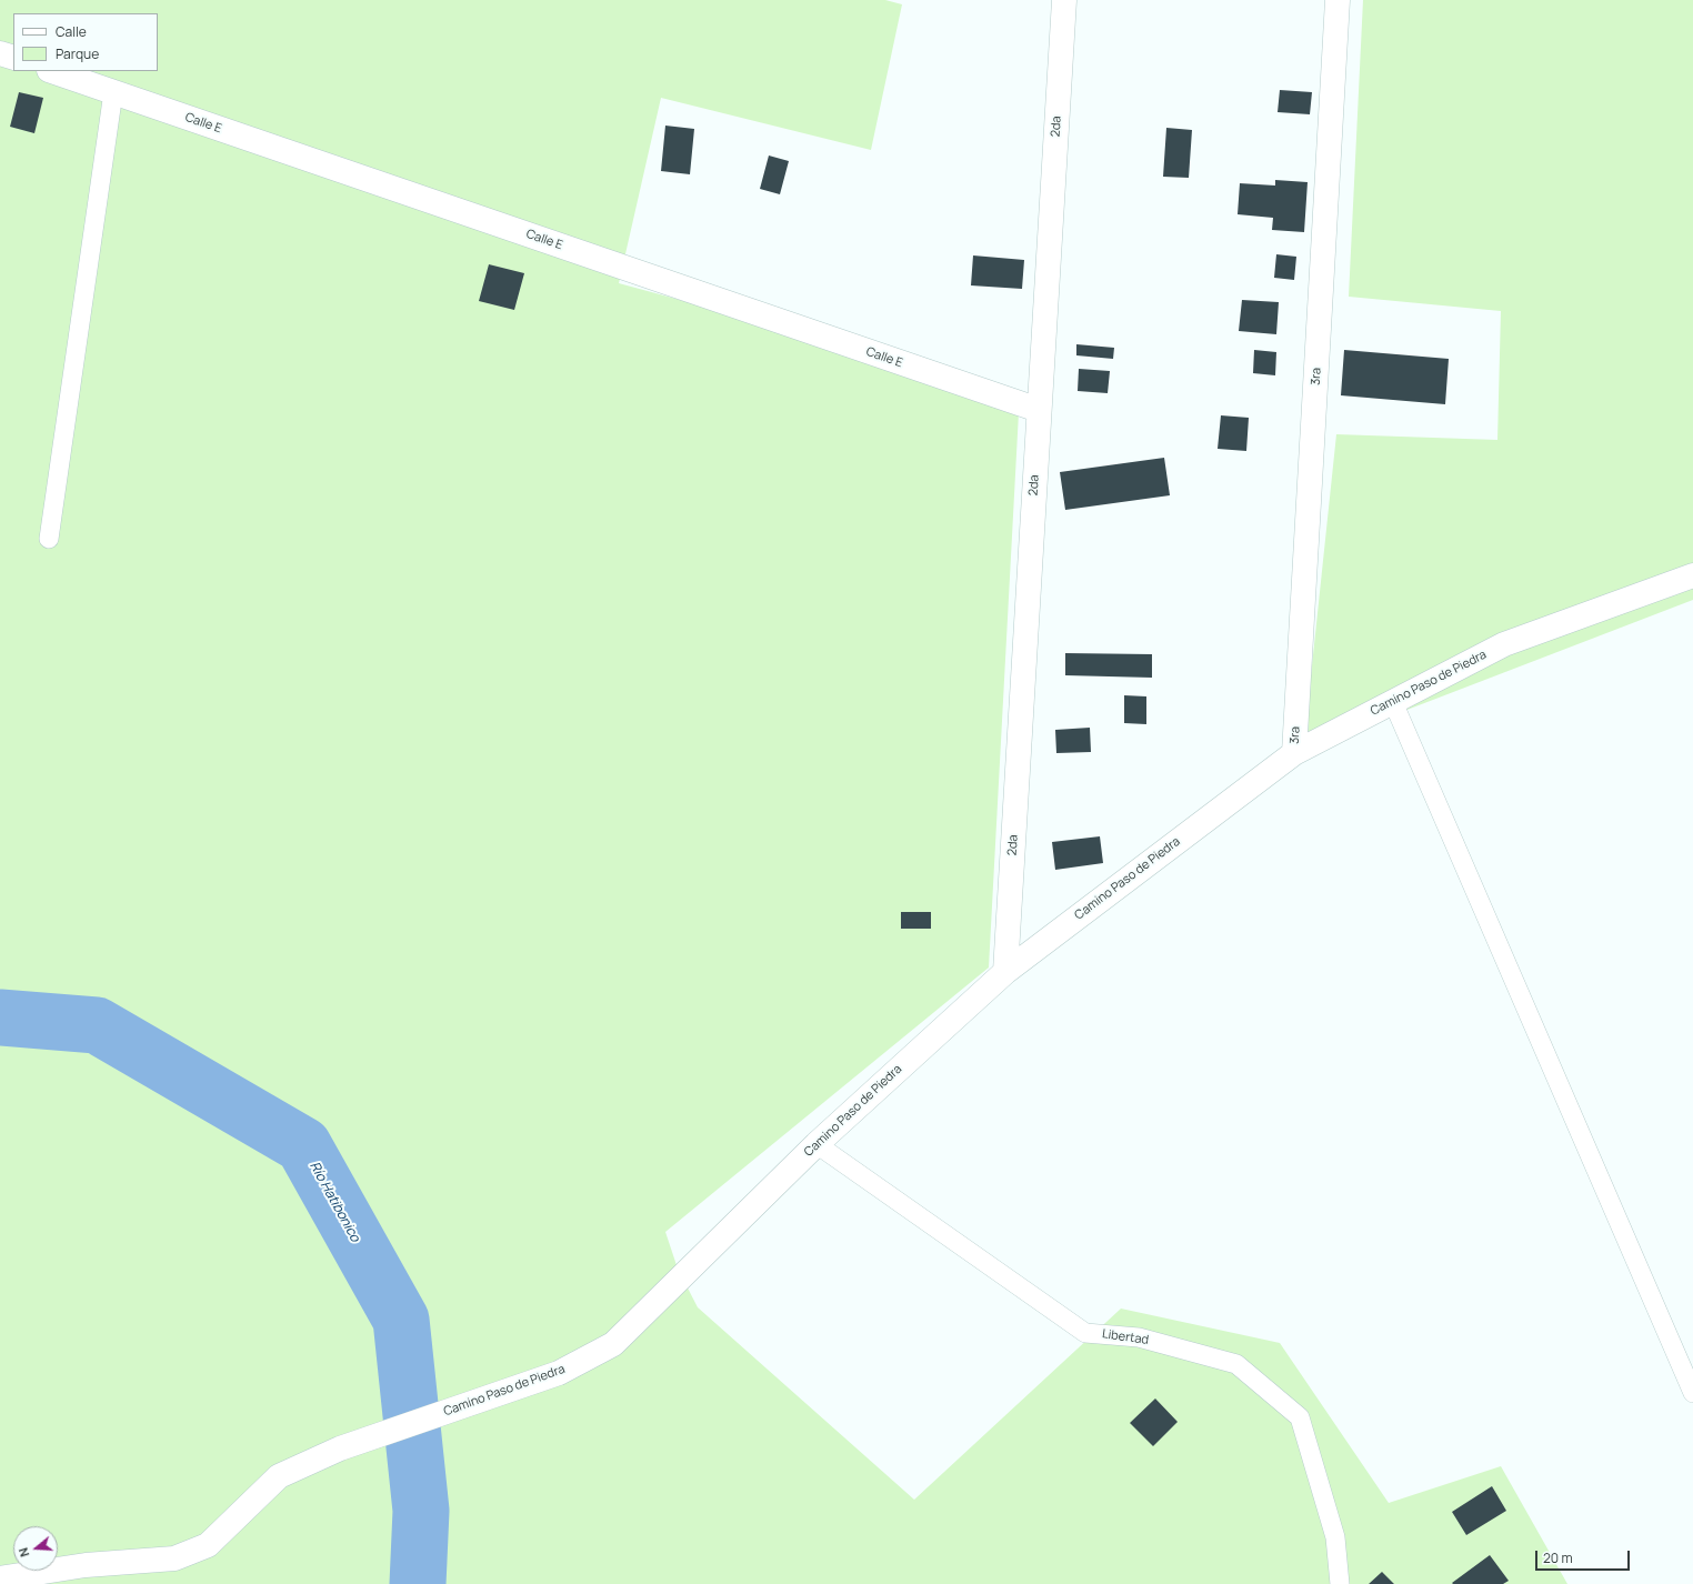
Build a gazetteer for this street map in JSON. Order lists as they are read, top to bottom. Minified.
{"streets":{"street":["Calle E","2da","3ra","Camino Paso de Piedra"],"lane":["Libertad"]},"crossings":[["Calle E","2da"],["2da","Camino Paso de Piedra"],["3ra","Camino Paso de Piedra"],["Camino Paso de Piedra","Libertad"]],"water":["Río Hatibonico"],"legend":["Calle","Parque"],"scale_bar":"20 m","north":"left"}
